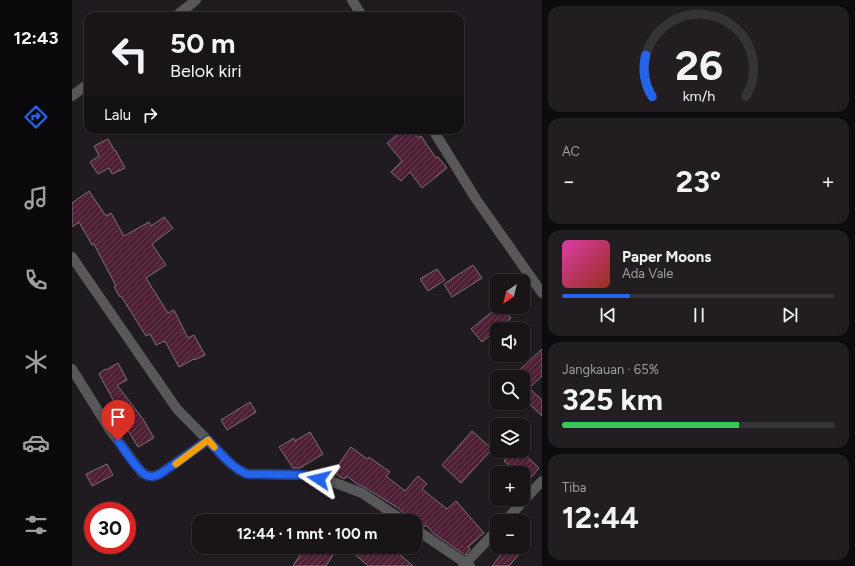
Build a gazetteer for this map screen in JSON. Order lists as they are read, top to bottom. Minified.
{"north":"bottom left","page":{"tabs":"12:43","turn":["50 m","Belok kiri"],"then":"Lalu","tile":["AC",["Jangkauan · 65%","325 km"],["Tiba","12:44"]],"heat":["−","23°","+"],"song":["Paper Moons","Ada Vale"],"map_buttons":["+","−"],"limit":"30","trip":"12:44 · 1 mnt · 100 m","gauge":["26","km/h"]}}
